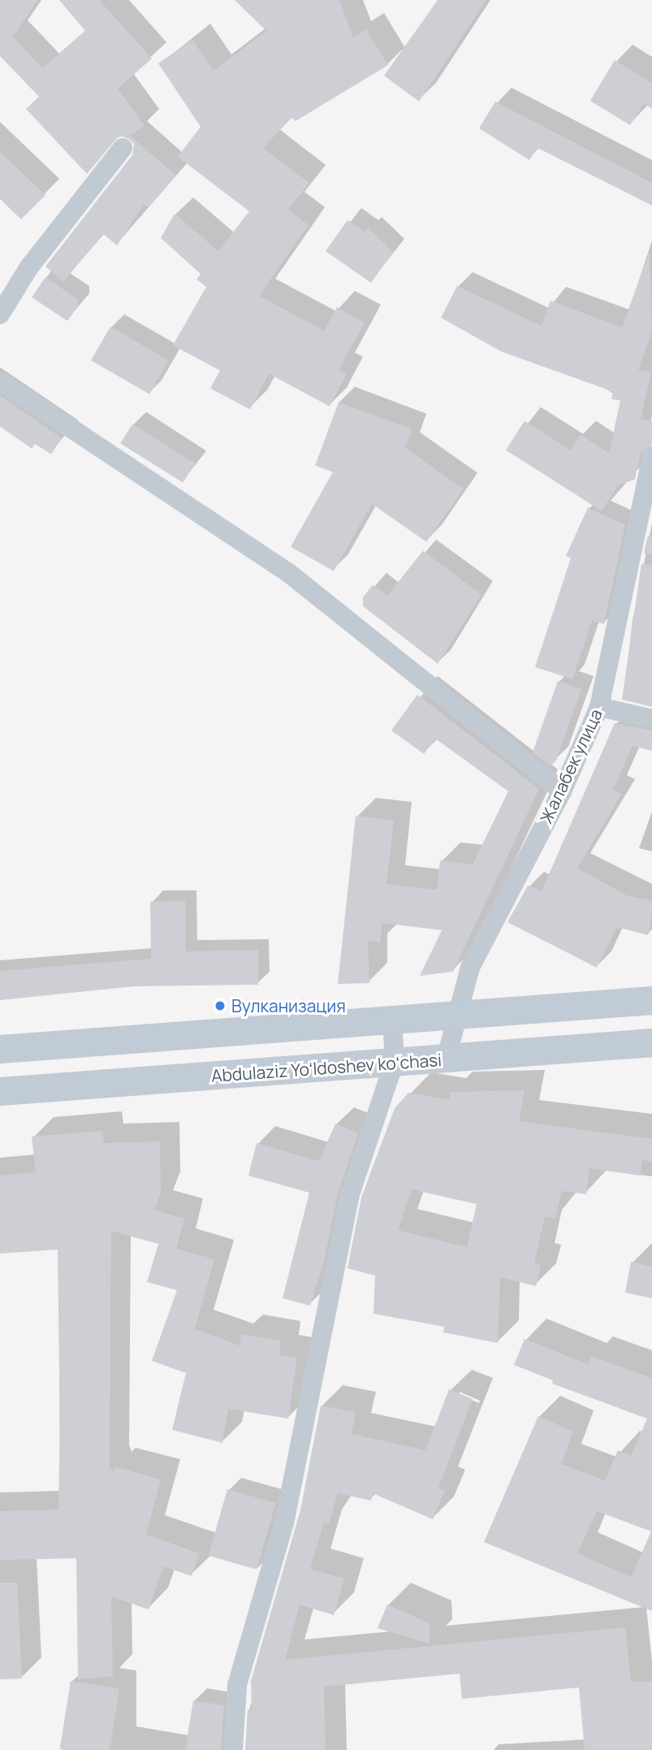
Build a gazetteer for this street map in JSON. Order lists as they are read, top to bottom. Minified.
{"streets":{"main road":["Abdulaziz Yoʻldoshev koʻchasi"],"street":["Жалабек улица"]},"crossings":[["Жалабек улица","Abdulaziz Yoʻldoshev koʻchasi"]],"places":["Вулканизация"]}
